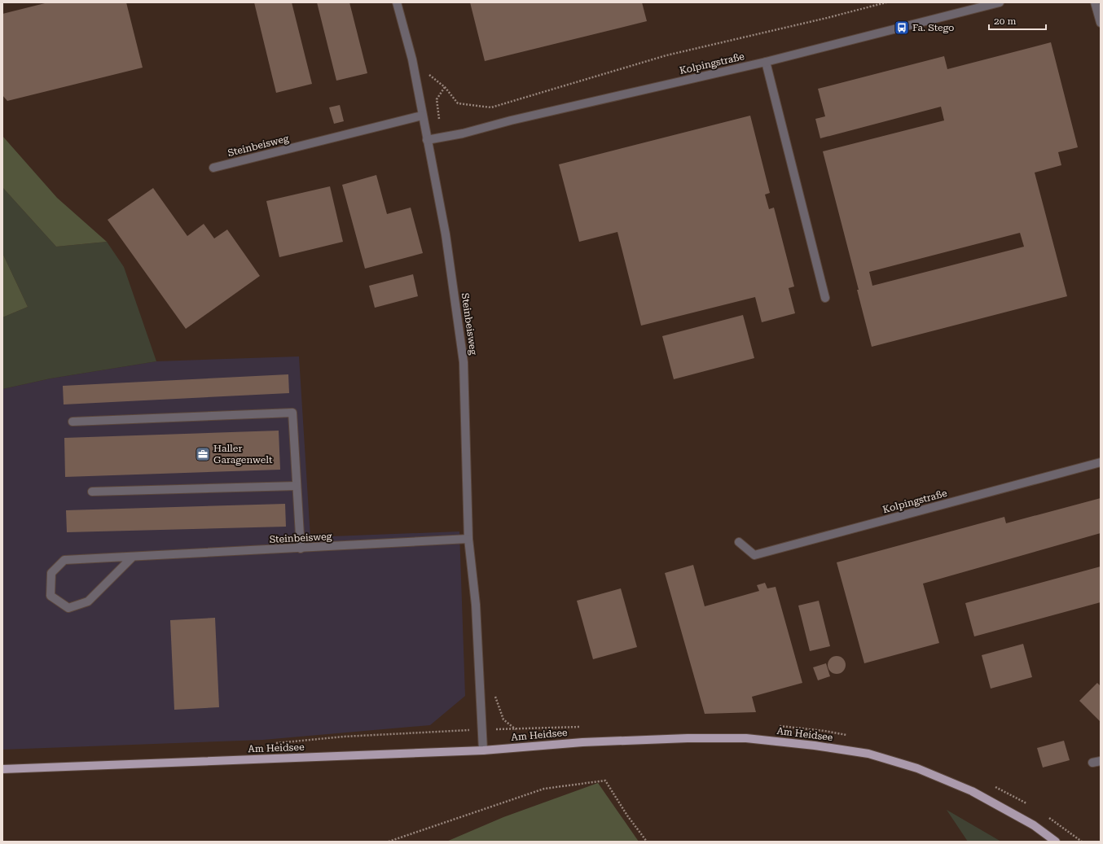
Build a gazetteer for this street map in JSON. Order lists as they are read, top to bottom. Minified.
{"streets":{"main road":["Am Heidsee"],"street":["Kolpingstraße","Steinbeisweg"]},"crossings":[["Kolpingstraße","Steinbeisweg"],["Steinbeisweg","Am Heidsee"]],"places":{"bus stop":["Fa. Stego"],"office":["Haller Garagenwelt"]},"scale_bar":"20 m"}
